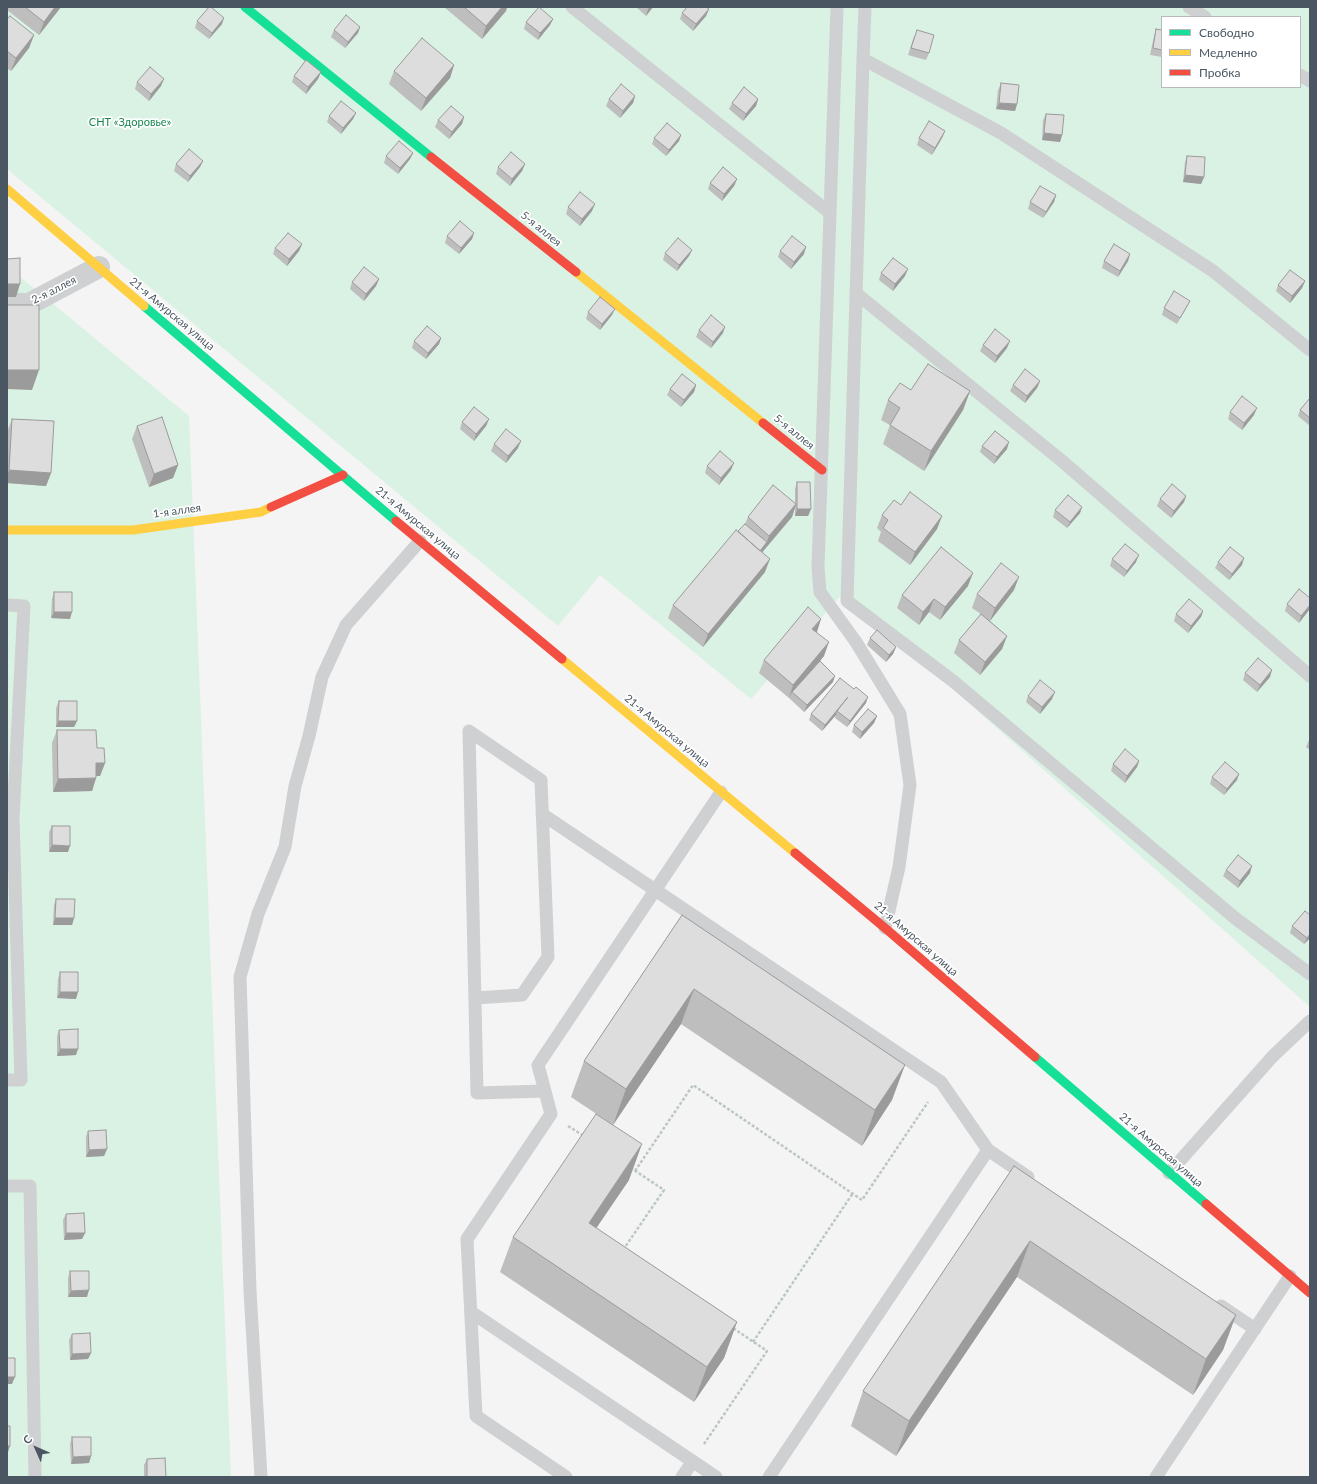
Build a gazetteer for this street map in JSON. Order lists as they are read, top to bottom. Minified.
{"streets":{"main road":["5-я аллея","21-я Амурская улица","1-я аллея"],"street":["2-я аллея"]},"crossings":[["2-я аллея","21-я Амурская улица"],["21-я Амурская улица","1-я аллея"]],"parks":["СНТ «Здоровье»"],"legend":["Свободно","Медленно","Пробка"],"north":"top left"}
